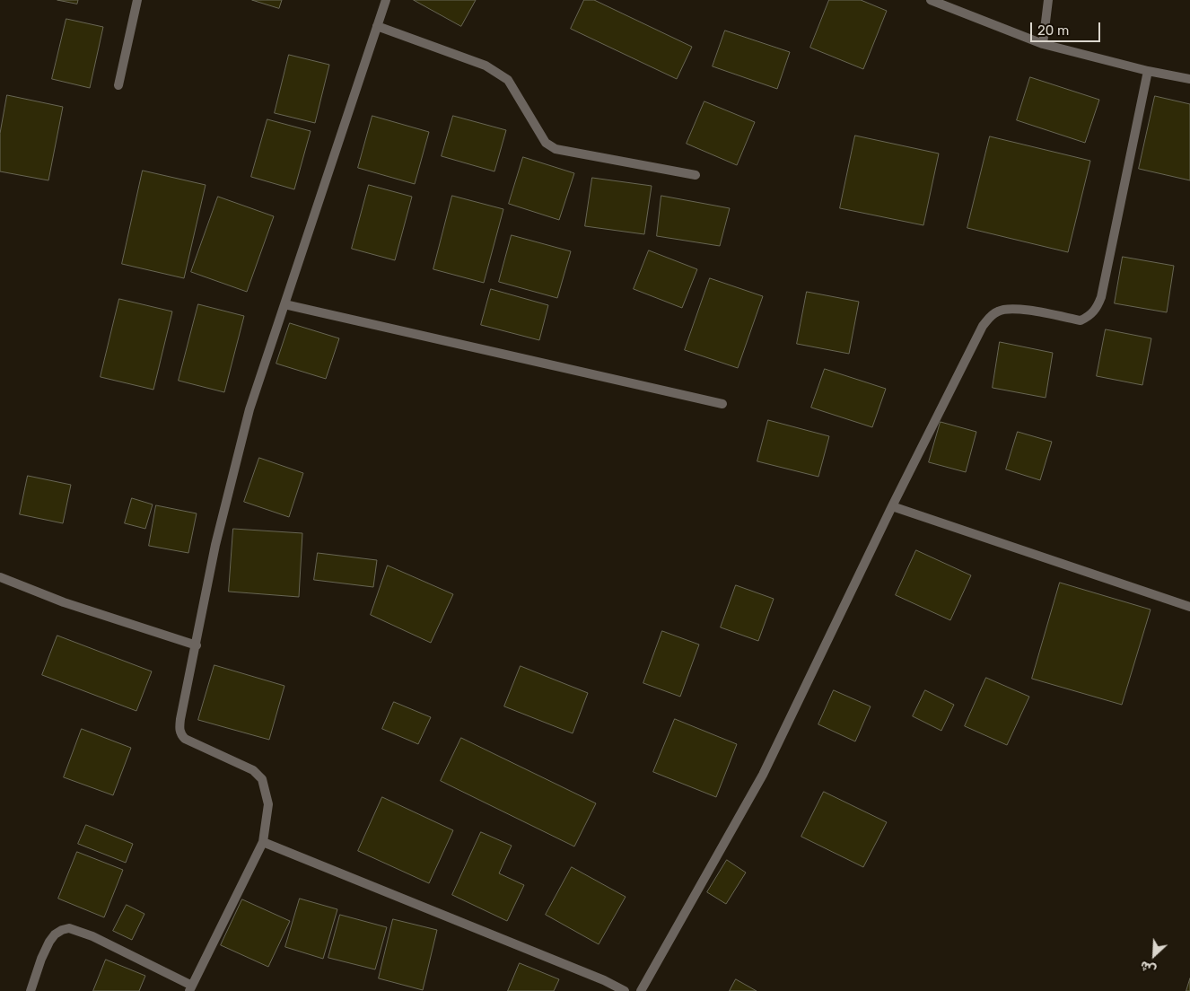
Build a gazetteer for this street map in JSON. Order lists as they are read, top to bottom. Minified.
{"scale_bar":"20 m","north":"bottom left"}
